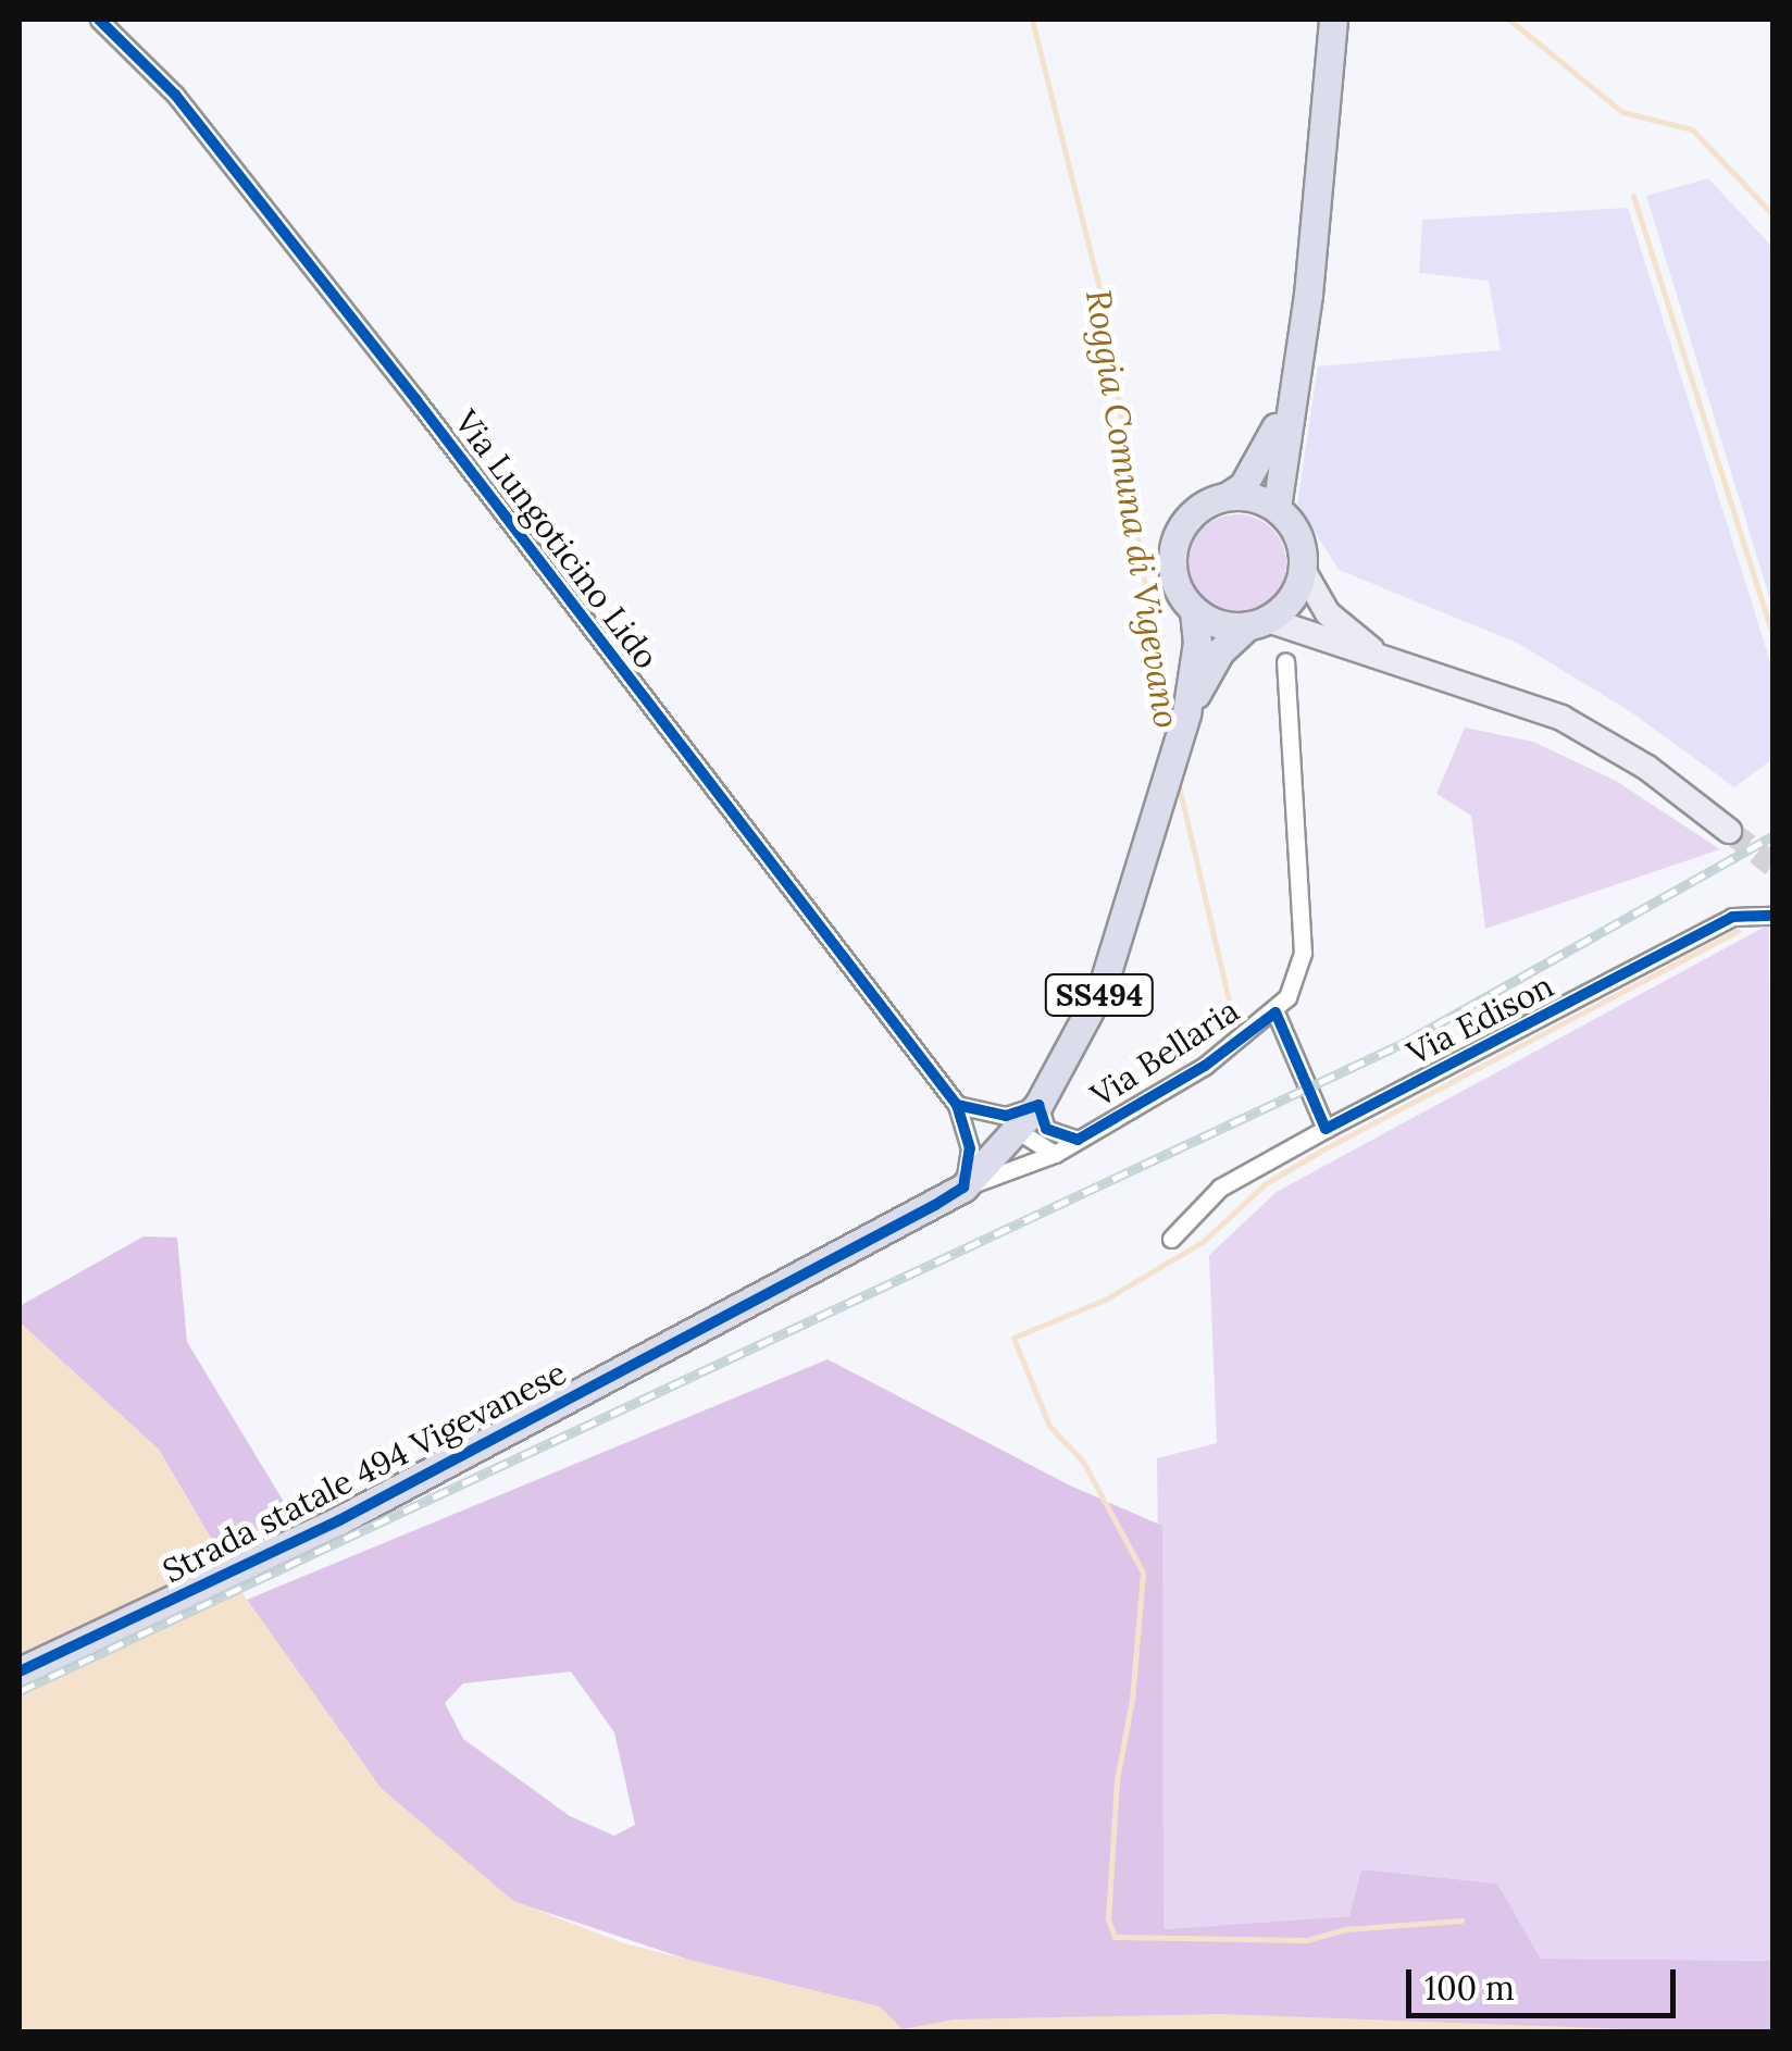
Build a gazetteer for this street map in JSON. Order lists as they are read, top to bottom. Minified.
{"streets":{"main road":["SS494","Strada statale 494 Vigevanese"],"street":["Via Lungoticino Lido","Via Edison","Via Bellaria"]},"crossings":[["SS494","Via Bellaria"],["SS494","Strada statale 494 Vigevanese"]],"water":["Roggia Comuna di Vigevano"],"scale_bar":"100 m"}
